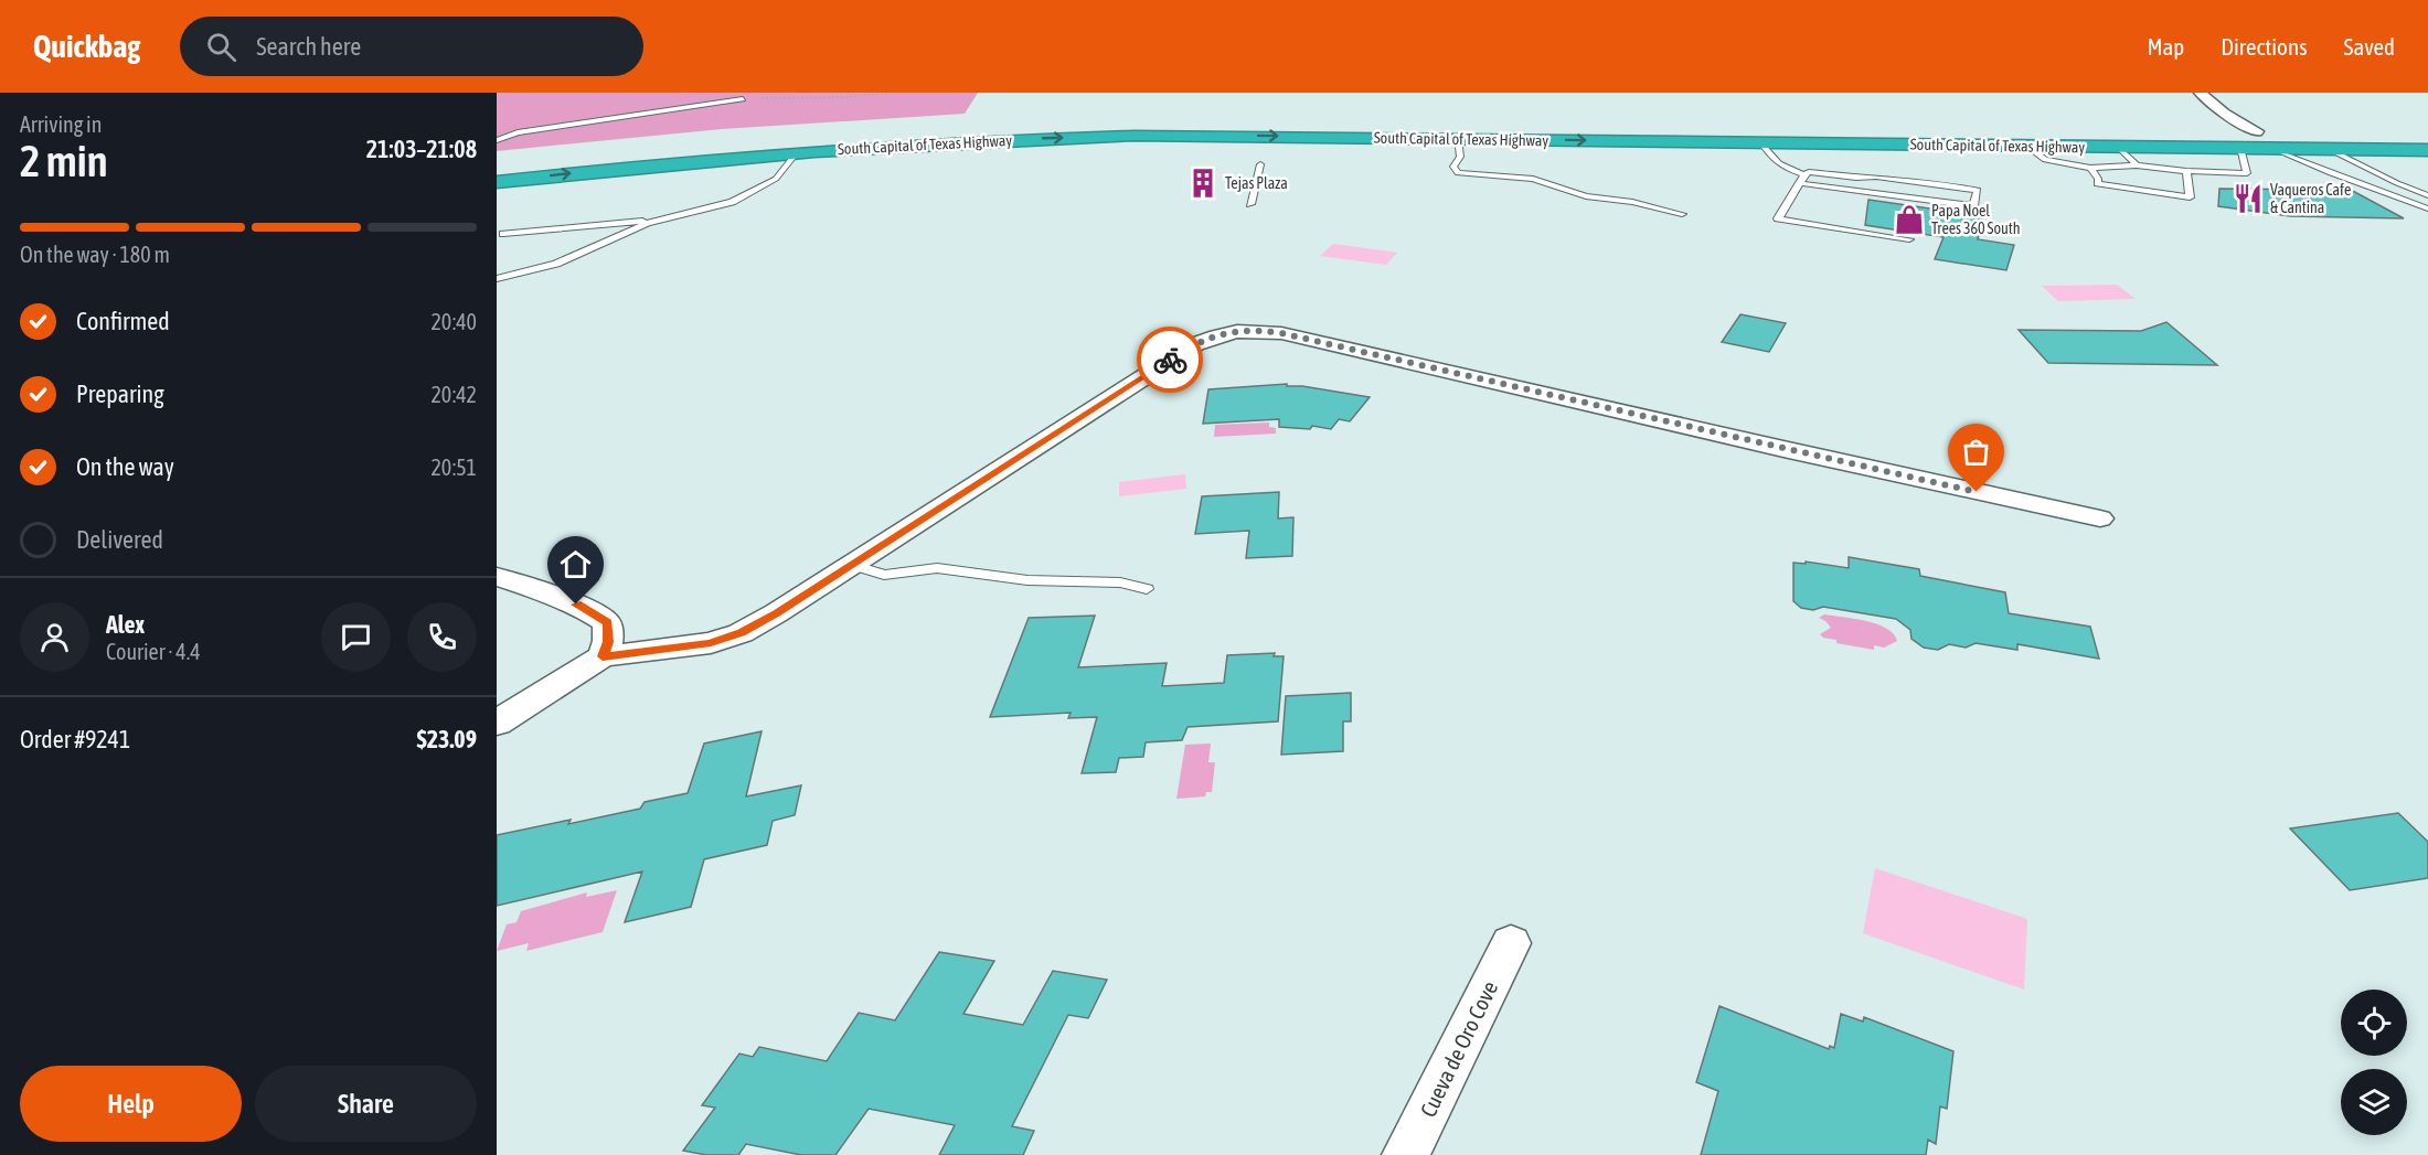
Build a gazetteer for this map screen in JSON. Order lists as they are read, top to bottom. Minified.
{"streets":{"highway":["South Capital of Texas Highway"],"street":["Cueva de Oro Cove"]},"places":{"building":["Tejas Plaza"],"restaurant":["Vaqueros Cafe & Cantina"],"shop":["Papa Noel Trees 360 South"]},"page":{"header":"Quickbag","search":"Search here","nav":["Map","Directions","Saved"],"heading":["2 min","Arriving in","21:03–21:08"],"panel":["Alex","Courier · 4.4","Order #9241","$23.09"],"bar":"On the way · 180 m","list":[["Confirmed","20:40"],["Preparing","20:42"],["On the way","20:51"],"Delivered"],"buttons":["Help","Share"]}}
